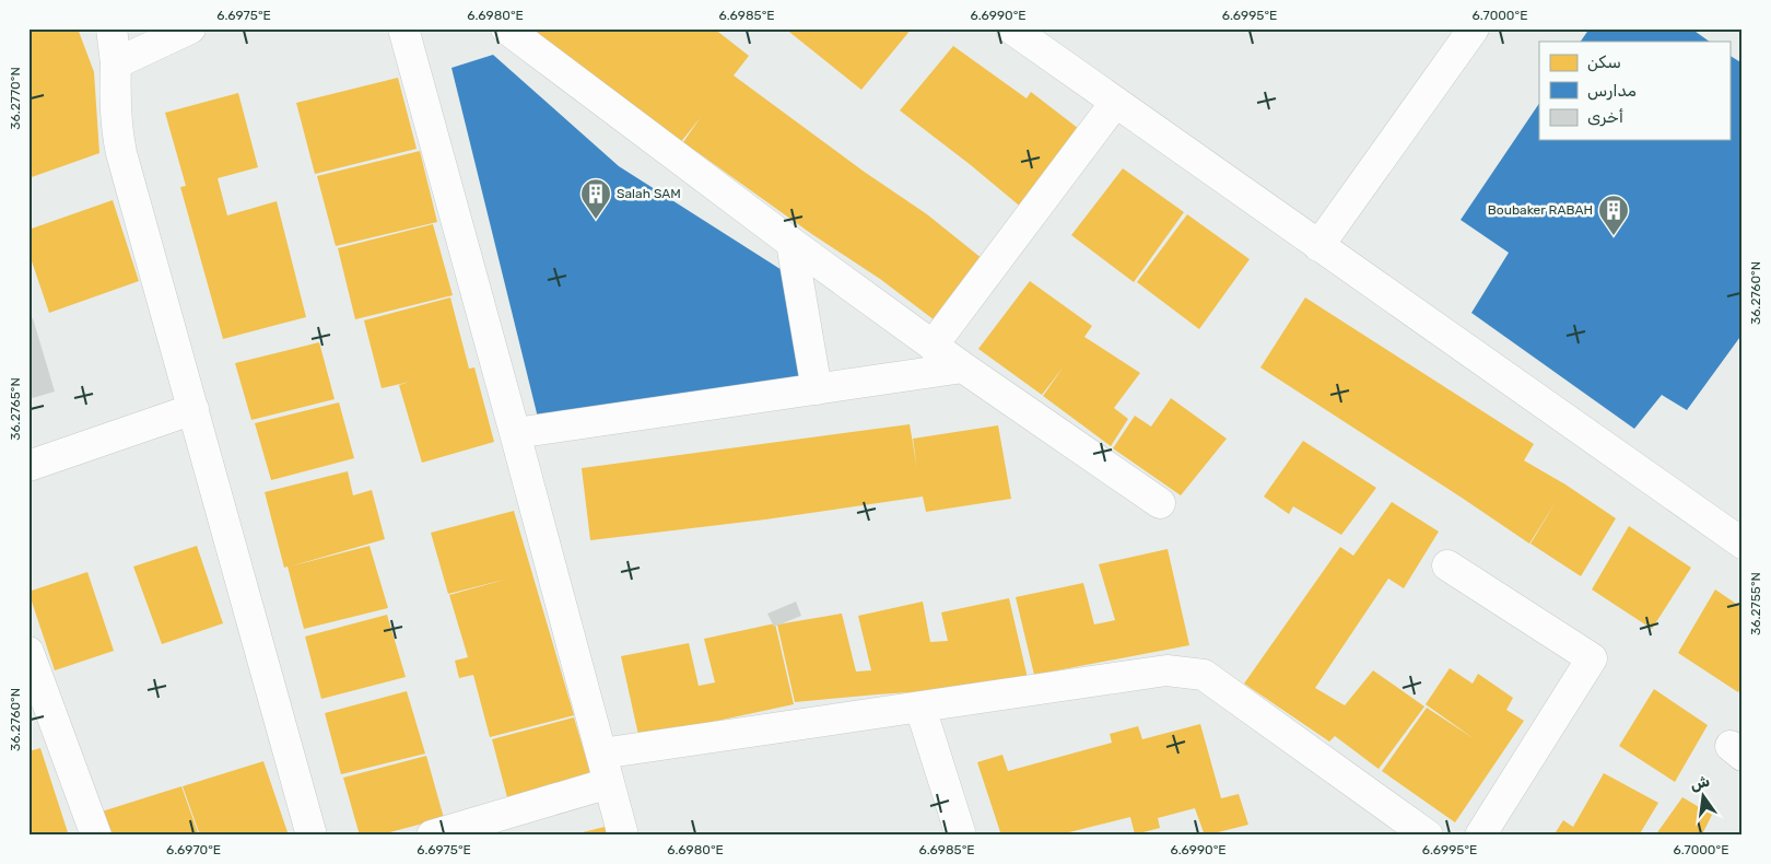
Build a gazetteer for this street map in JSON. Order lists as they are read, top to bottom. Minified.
{"places":{"building":["Salah SAM","Boubaker RABAH"]},"legend":["سكن","مدارس","أخرى"],"north":"top","coordinates":["6.6975°E","6.6980°E","6.6985°E","6.6990°E","6.6995°E","6.7000°E","36.2770°N","36.2760°N","36.2765°N","36.2755°N","6.6970°E"]}
